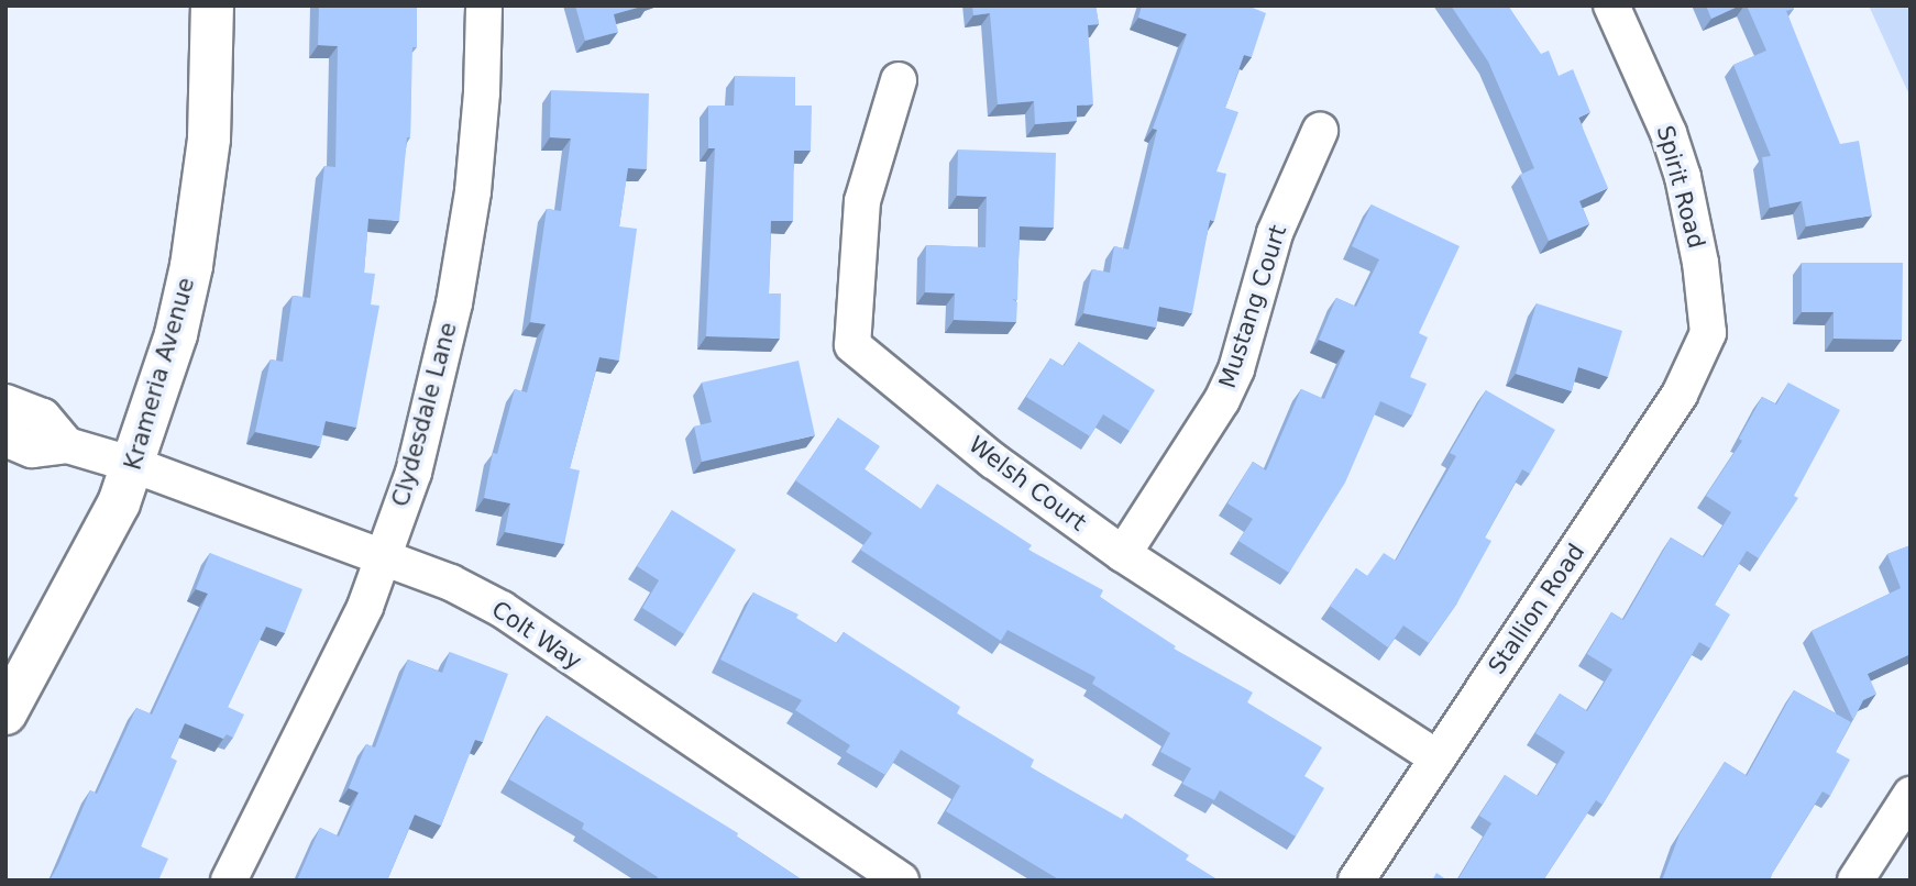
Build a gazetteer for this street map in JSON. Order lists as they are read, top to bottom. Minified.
{"streets":{"street":["Spirit Road","Mustang Court","Krameria Avenue","Clydesdale Lane","Welsh Court","Stallion Road","Colt Way"]},"crossings":[["Spirit Road","Stallion Road"],["Mustang Court","Welsh Court"],["Krameria Avenue","Colt Way"],["Clydesdale Lane","Colt Way"],["Welsh Court","Stallion Road"]]}
